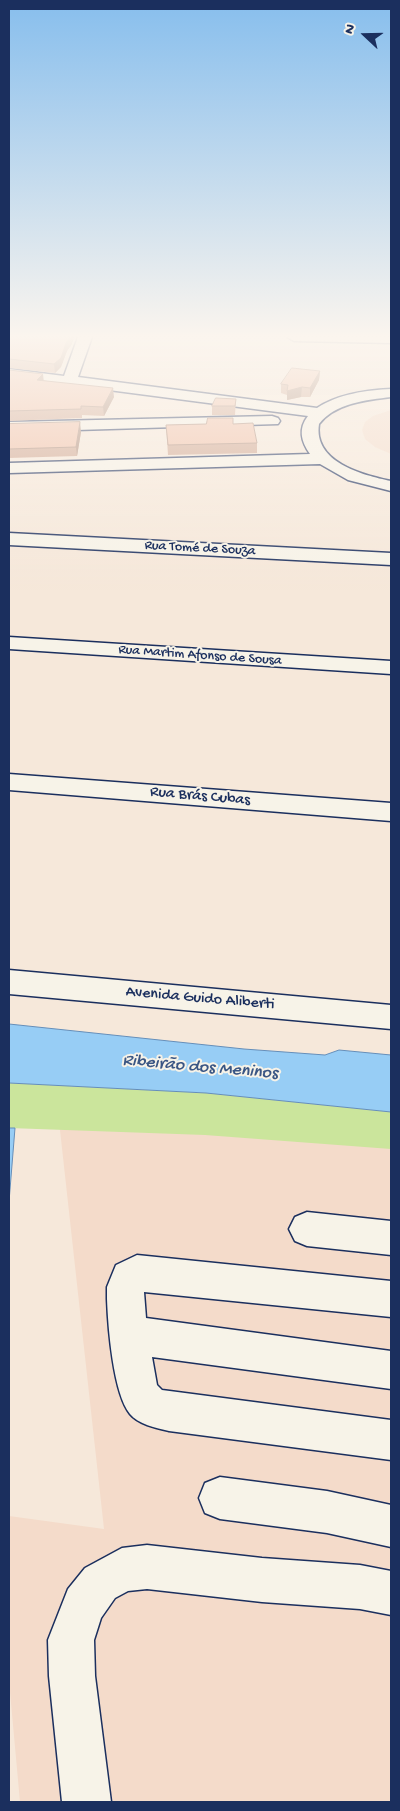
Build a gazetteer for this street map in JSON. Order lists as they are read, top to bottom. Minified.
{"streets":{"street":["Rua Tomé de Souza","Rua Martim Afonso de Sousa","Rua Brás Cubas","Avenida Guido Aliberti"]},"water":["Ribeirão dos Meninos"],"north":"left"}
